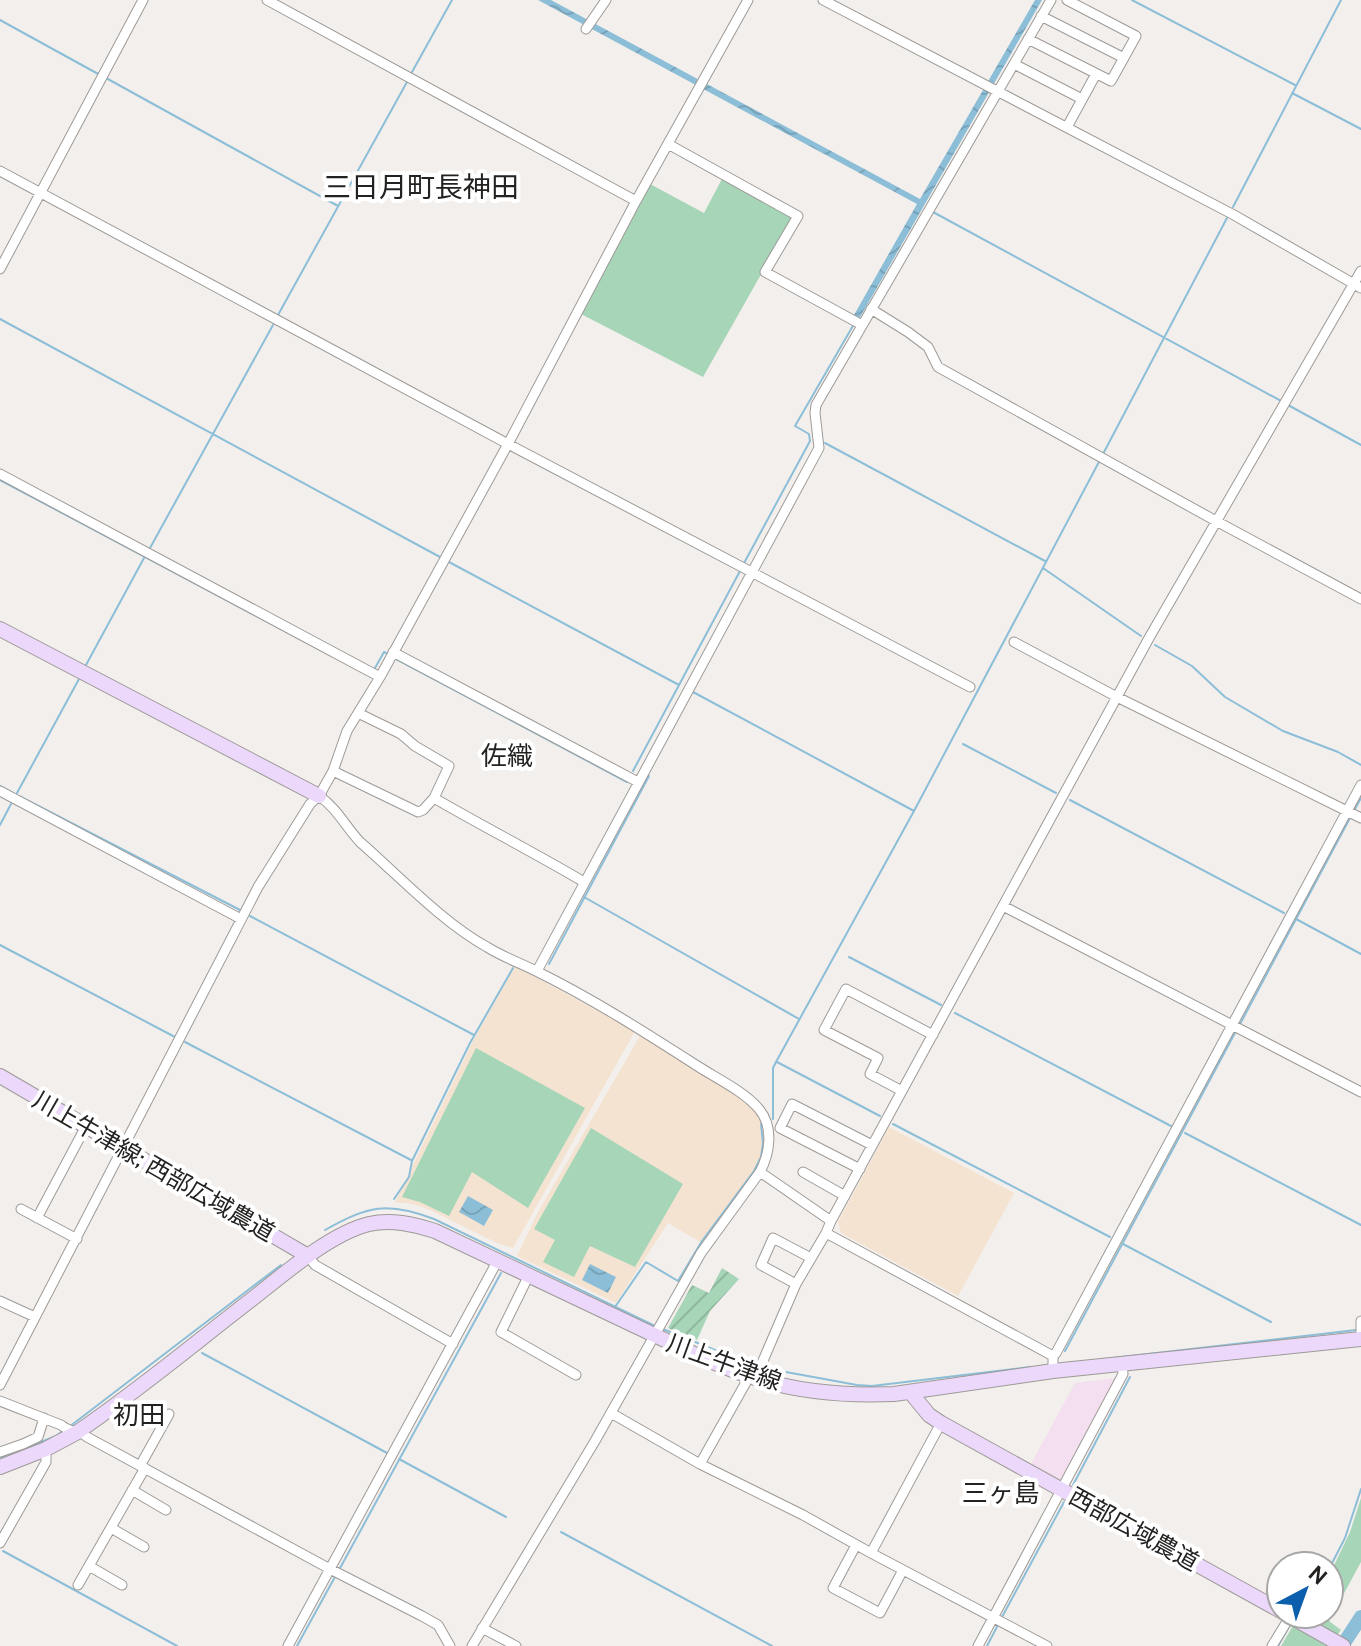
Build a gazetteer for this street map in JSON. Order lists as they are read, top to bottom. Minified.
{"streets":{"main road":["川上牛津線; 西部広域農道","川上牛津線","西部広域農道"]},"crossings":[["川上牛津線; 西部広域農道","川上牛津線"],["川上牛津線","西部広域農道"]],"districts":["三日月町長神田","佐織","初田","三ヶ島"],"north":"top right"}
